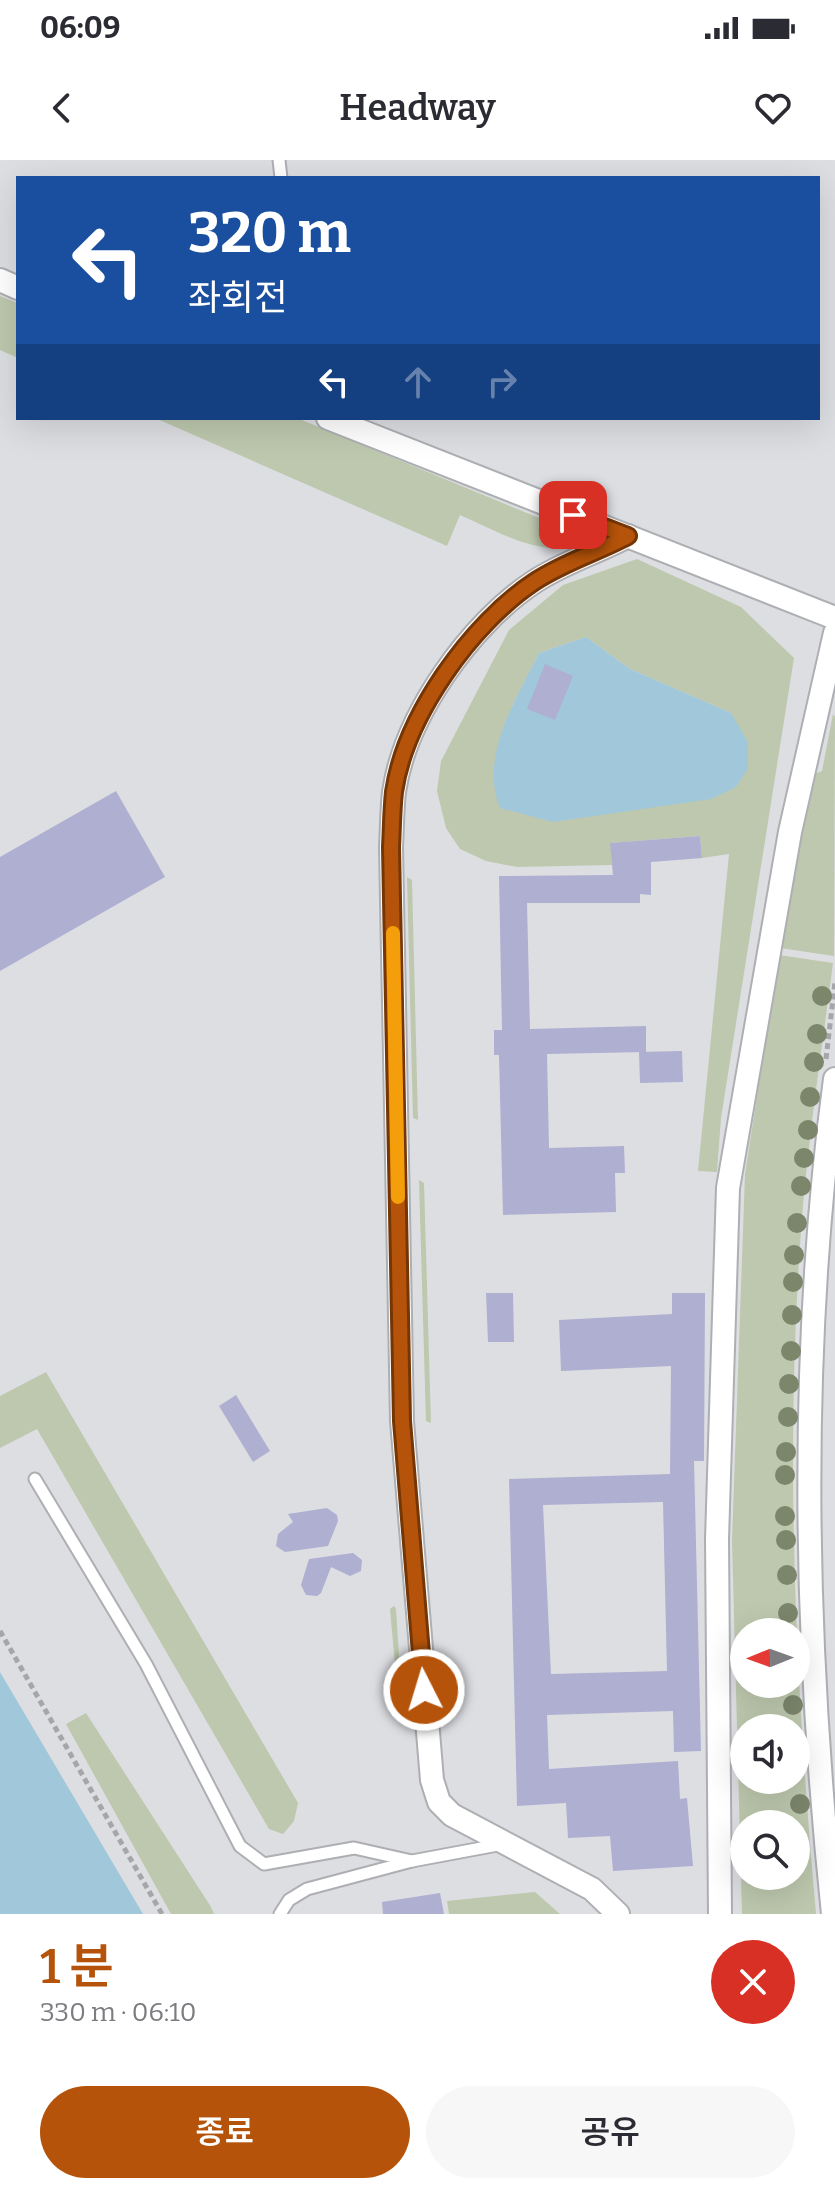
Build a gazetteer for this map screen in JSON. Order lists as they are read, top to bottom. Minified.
{"north":"left","page":{"status":"06:09","header":"Headway","turn":["320 m","좌회전"],"heading":["1 분","330 m · 06:10"],"buttons":["종료","공유"]}}
